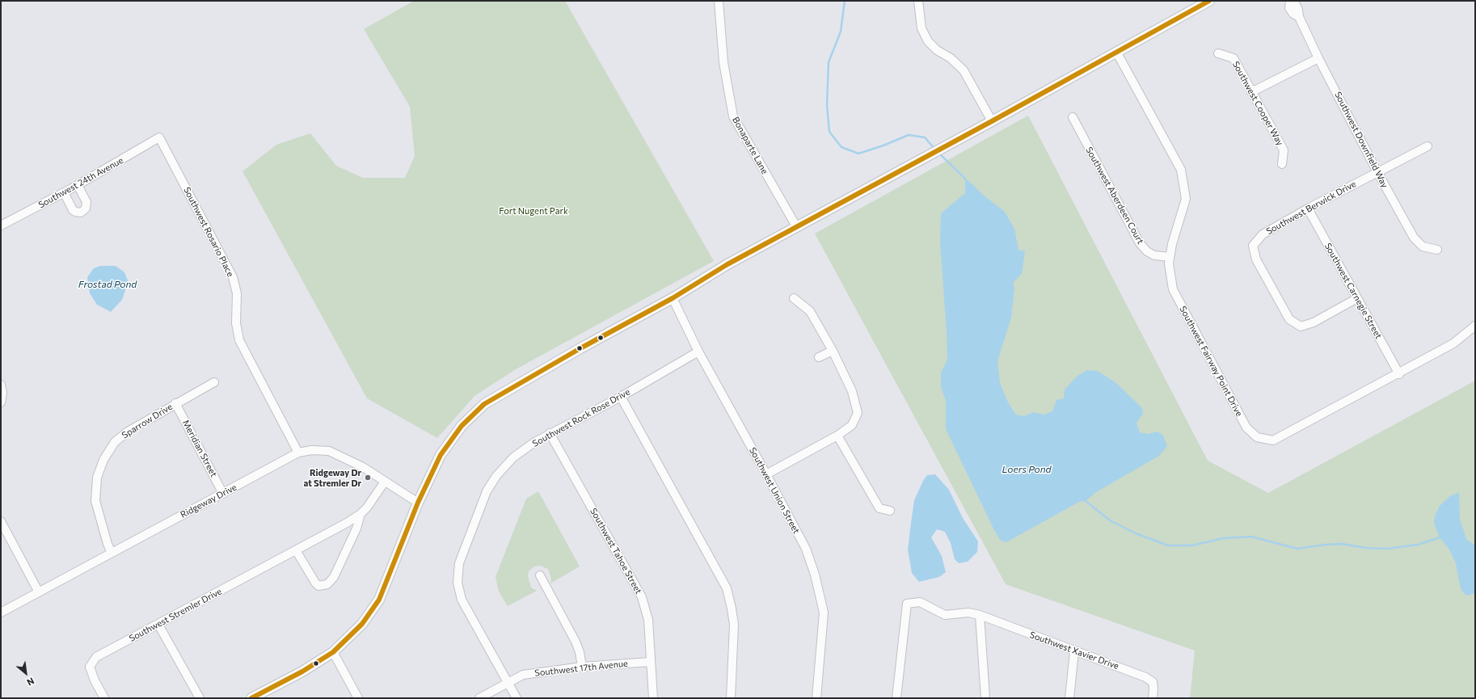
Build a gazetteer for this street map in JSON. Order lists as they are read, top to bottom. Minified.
{"streets":{"street":["Southwest Cooper Way","Southwest Downfield Way","Bonaparte Lane","Southwest 24th Avenue","Southwest Aberdeen Court","Southwest Berwick Drive","Southwest Rosario Place","Southwest Carnegie Street","Southwest Fairway Point Drive","Southwest Rock Rose Drive","Sparrow Drive","Meridian Street","Southwest Union Street","Ridgeway Drive","Southwest Tahoe Street","Southwest Stremler Drive","Southwest Xavier Drive","Southwest 17th Avenue"]},"crossings":[["Southwest Downfield Way","Southwest Berwick Drive"],["Southwest 24th Avenue","Southwest Rosario Place"],["Southwest Aberdeen Court","Southwest Fairway Point Drive"],["Southwest Berwick Drive","Southwest Carnegie Street"],["Southwest Rosario Place","Ridgeway Drive"],["Southwest Carnegie Street","Southwest Fairway Point Drive"],["Southwest Rock Rose Drive","Southwest Union Street"],["Southwest Rock Rose Drive","Southwest Tahoe Street"],["Southwest Rock Rose Drive","Southwest 17th Avenue"],["Sparrow Drive","Meridian Street"],["Sparrow Drive","Ridgeway Drive"],["Meridian Street","Ridgeway Drive"],["Ridgeway Drive","Southwest Stremler Drive"],["Southwest Tahoe Street","Southwest 17th Avenue"]],"water":["Frostad Pond","Loers Pond"],"parks":["Fort Nugent Park"],"places":["Ridgeway Dr at Stremler Dr"],"north":"bottom right"}
